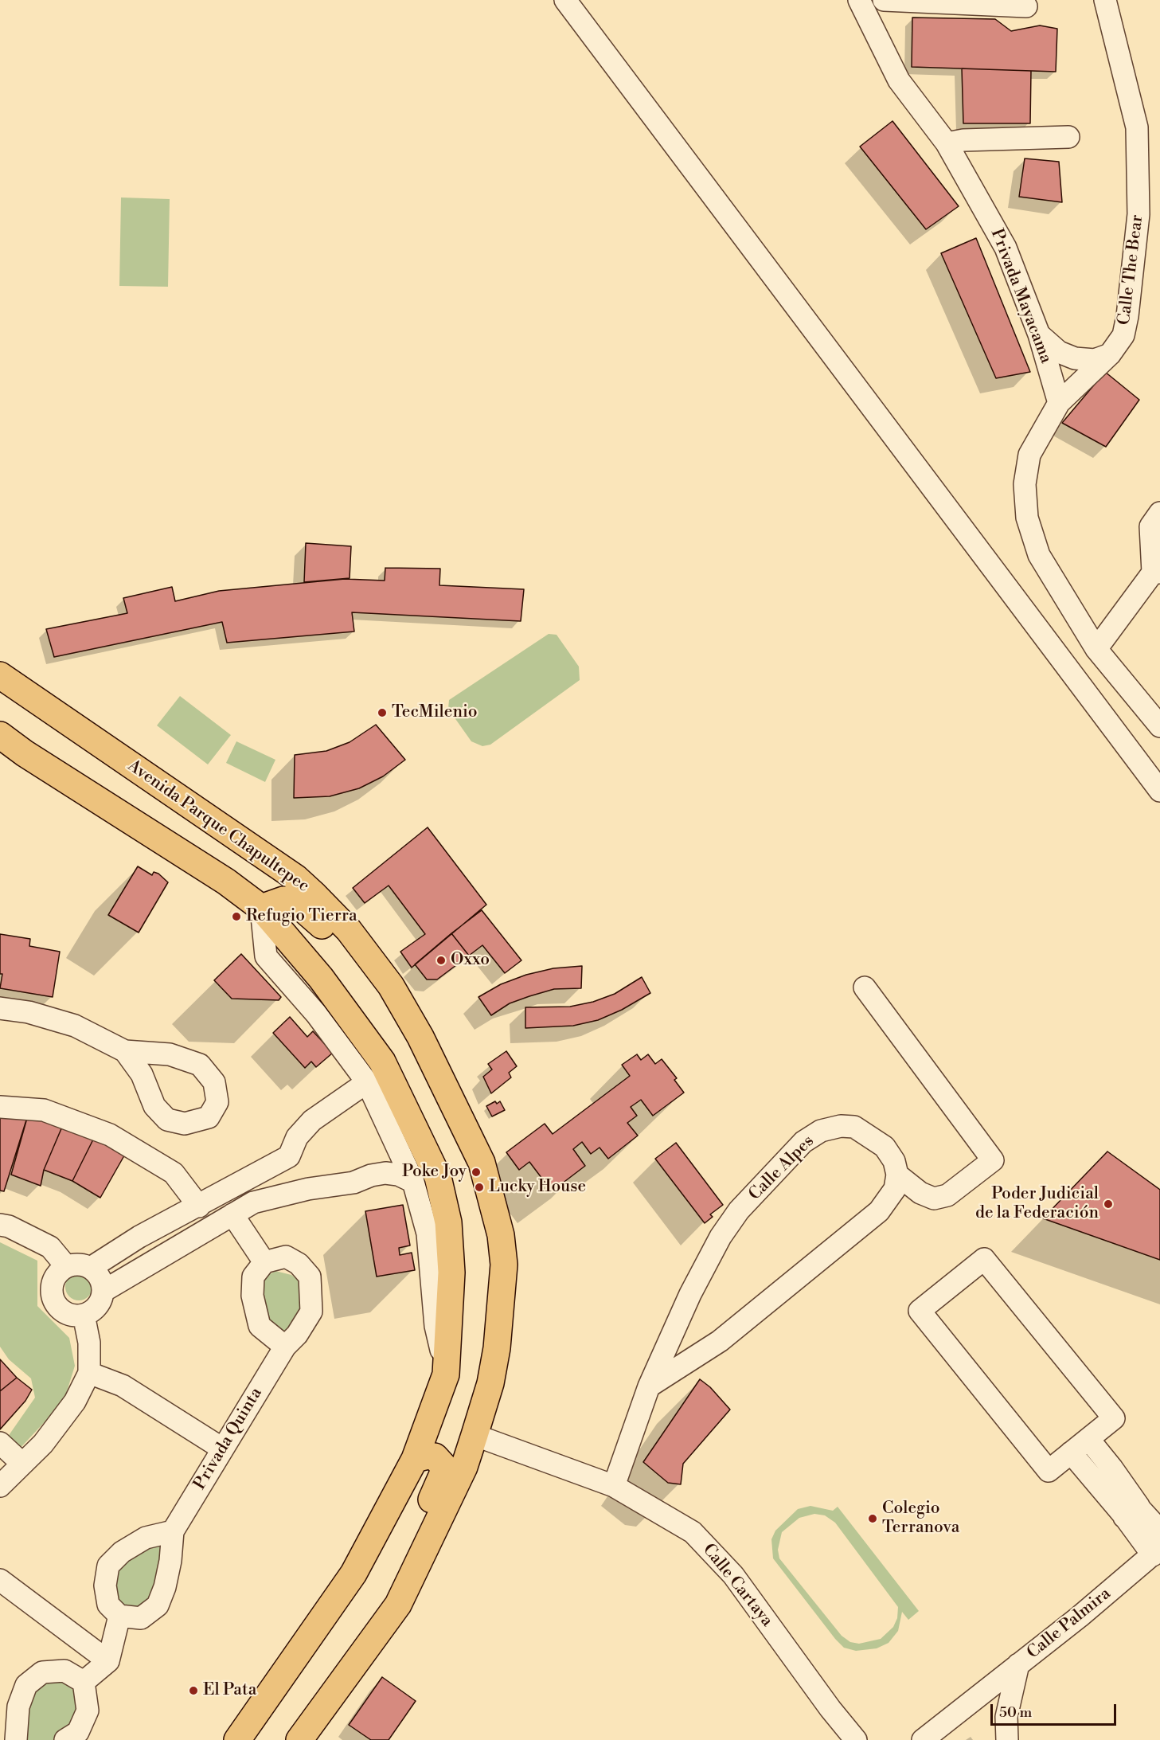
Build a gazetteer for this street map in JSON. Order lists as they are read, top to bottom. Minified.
{"streets":{"main road":["Avenida Parque Chapultepec"],"street":["Calle The Bear","Privada Mayacama","Calle Alpes","Privada Quinta","Calle Cartaya","Calle Palmira"]},"crossings":[["Calle The Bear","Privada Mayacama"],["Avenida Parque Chapultepec","Calle Cartaya"],["Calle Alpes","Calle Cartaya"]],"places":["TecMilenio","Refugio Tierra","Oxxo","Poke Joy","Lucky House","Poder Judicial de la Federación","Colegio Terranova","El Pata"],"scale_bar":"50 m"}
